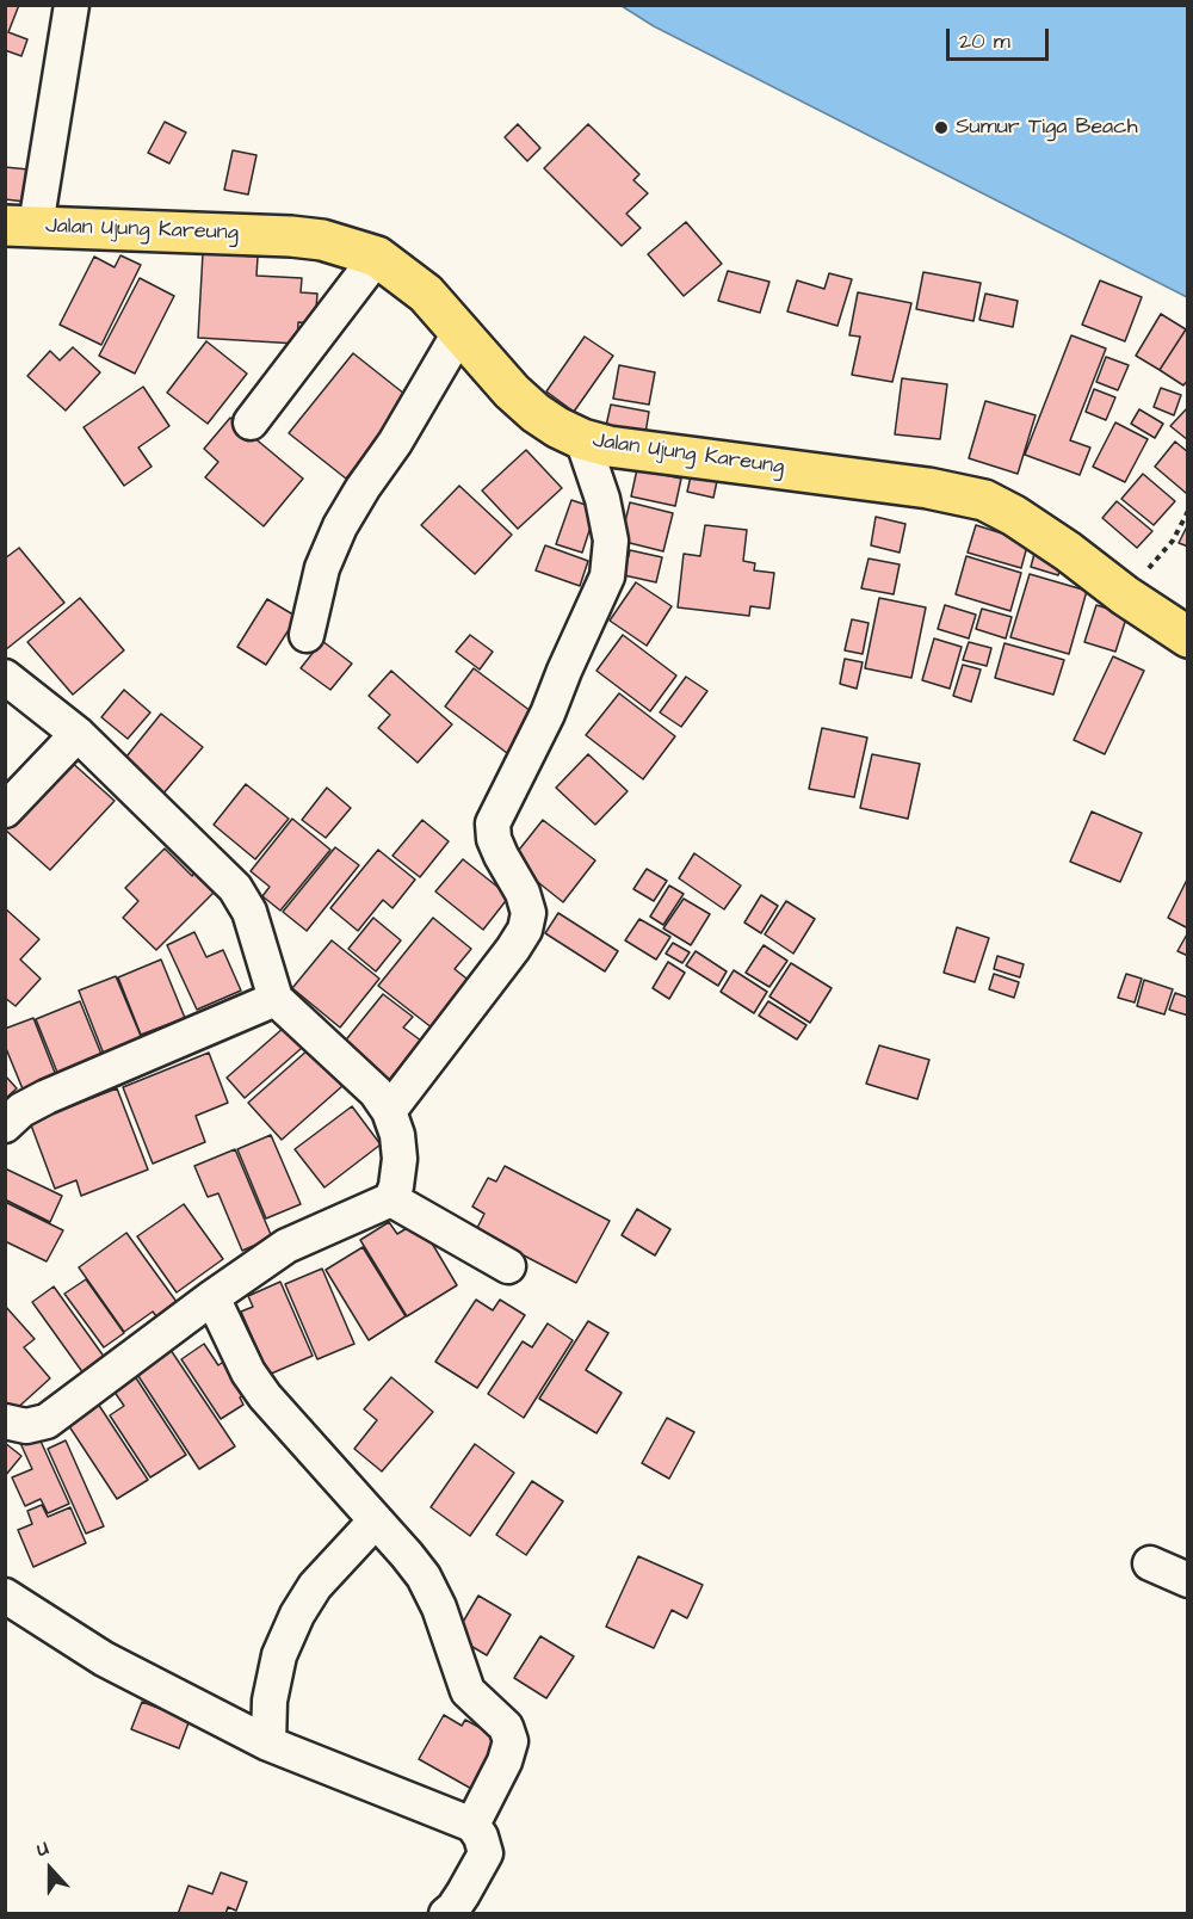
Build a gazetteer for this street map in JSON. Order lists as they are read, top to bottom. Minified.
{"streets":{"main road":["Jalan Ujung Kareung"]},"places":["Sumur Tiga Beach"],"scale_bar":"20 m","north":"top"}
